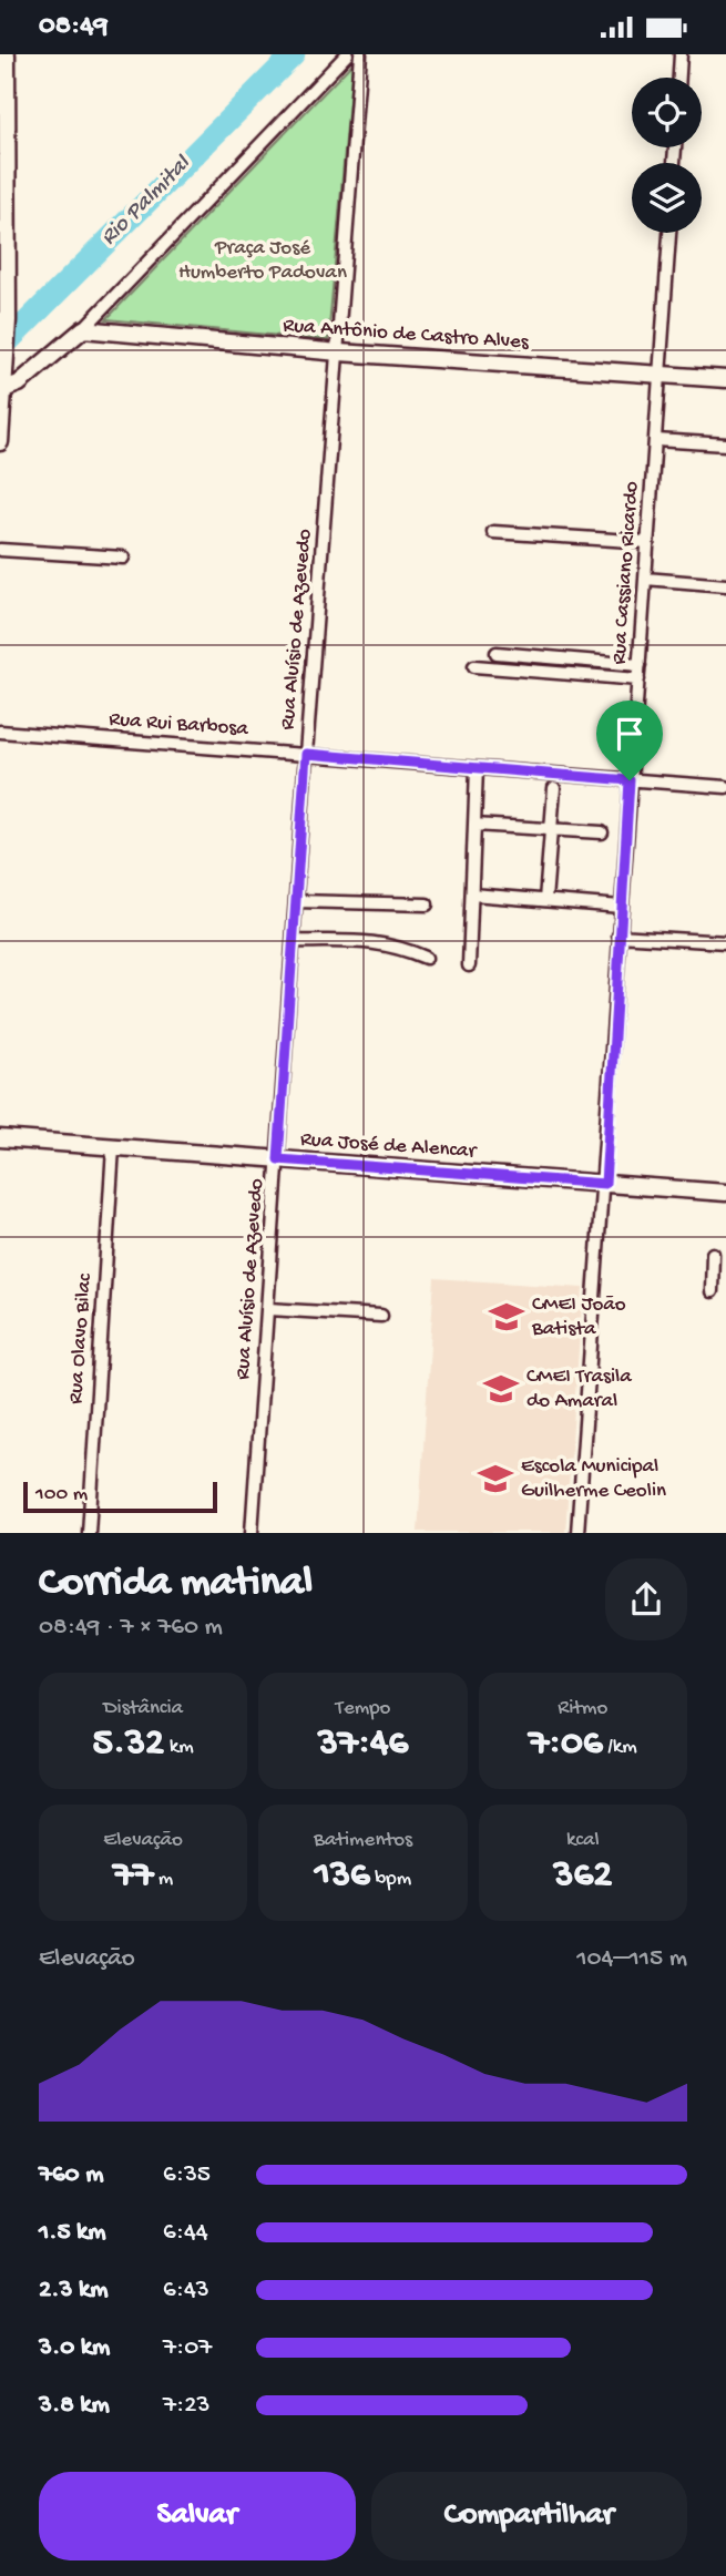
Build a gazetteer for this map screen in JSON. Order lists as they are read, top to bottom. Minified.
{"streets":{"street":["Rua Antônio de Castro Alves","Rua Cassiano Ricardo","Rua Aluísio de Azevedo","Rua Rui Barbosa","Rua José de Alencar","Rua Olavo Bilac"]},"crossings":[["Rua Antônio de Castro Alves","Rua Cassiano Ricardo"],["Rua Antônio de Castro Alves","Rua Aluísio de Azevedo"],["Rua Cassiano Ricardo","Rua Rui Barbosa"],["Rua Cassiano Ricardo","Rua José de Alencar"],["Rua Aluísio de Azevedo","Rua Rui Barbosa"],["Rua Aluísio de Azevedo","Rua José de Alencar"],["Rua José de Alencar","Rua Olavo Bilac"]],"water":["Rio Palmital"],"parks":["Praça José Humberto Padovan"],"places":{"school or university":["CMEI João Batista","CMEI Trasila do Amaral","Escola Municipal Guilherme Ceolin"]},"scale_bar":"100 m","page":{"status":"08:49","scale":"100 m","heading":["Corrida matinal","08:49 · 7 × 760 m"],"stats":[["Distância","5.32 km"],["Tempo","37:46"],["Ritmo","7:06 /km"],["Elevação","77 m"],["Batimentos","136 bpm"],["kcal","362"]],"chart":["Elevação","104–115 m"],"list":[{"name":"760 m","note":"6:35"},{"name":"1.5 km","note":"6:44"},{"name":"2.3 km","note":"6:43"},{"name":"3.0 km","note":"7:07"},{"name":"3.8 km","note":"7:23"}],"buttons":["Salvar","Compartilhar"]}}
